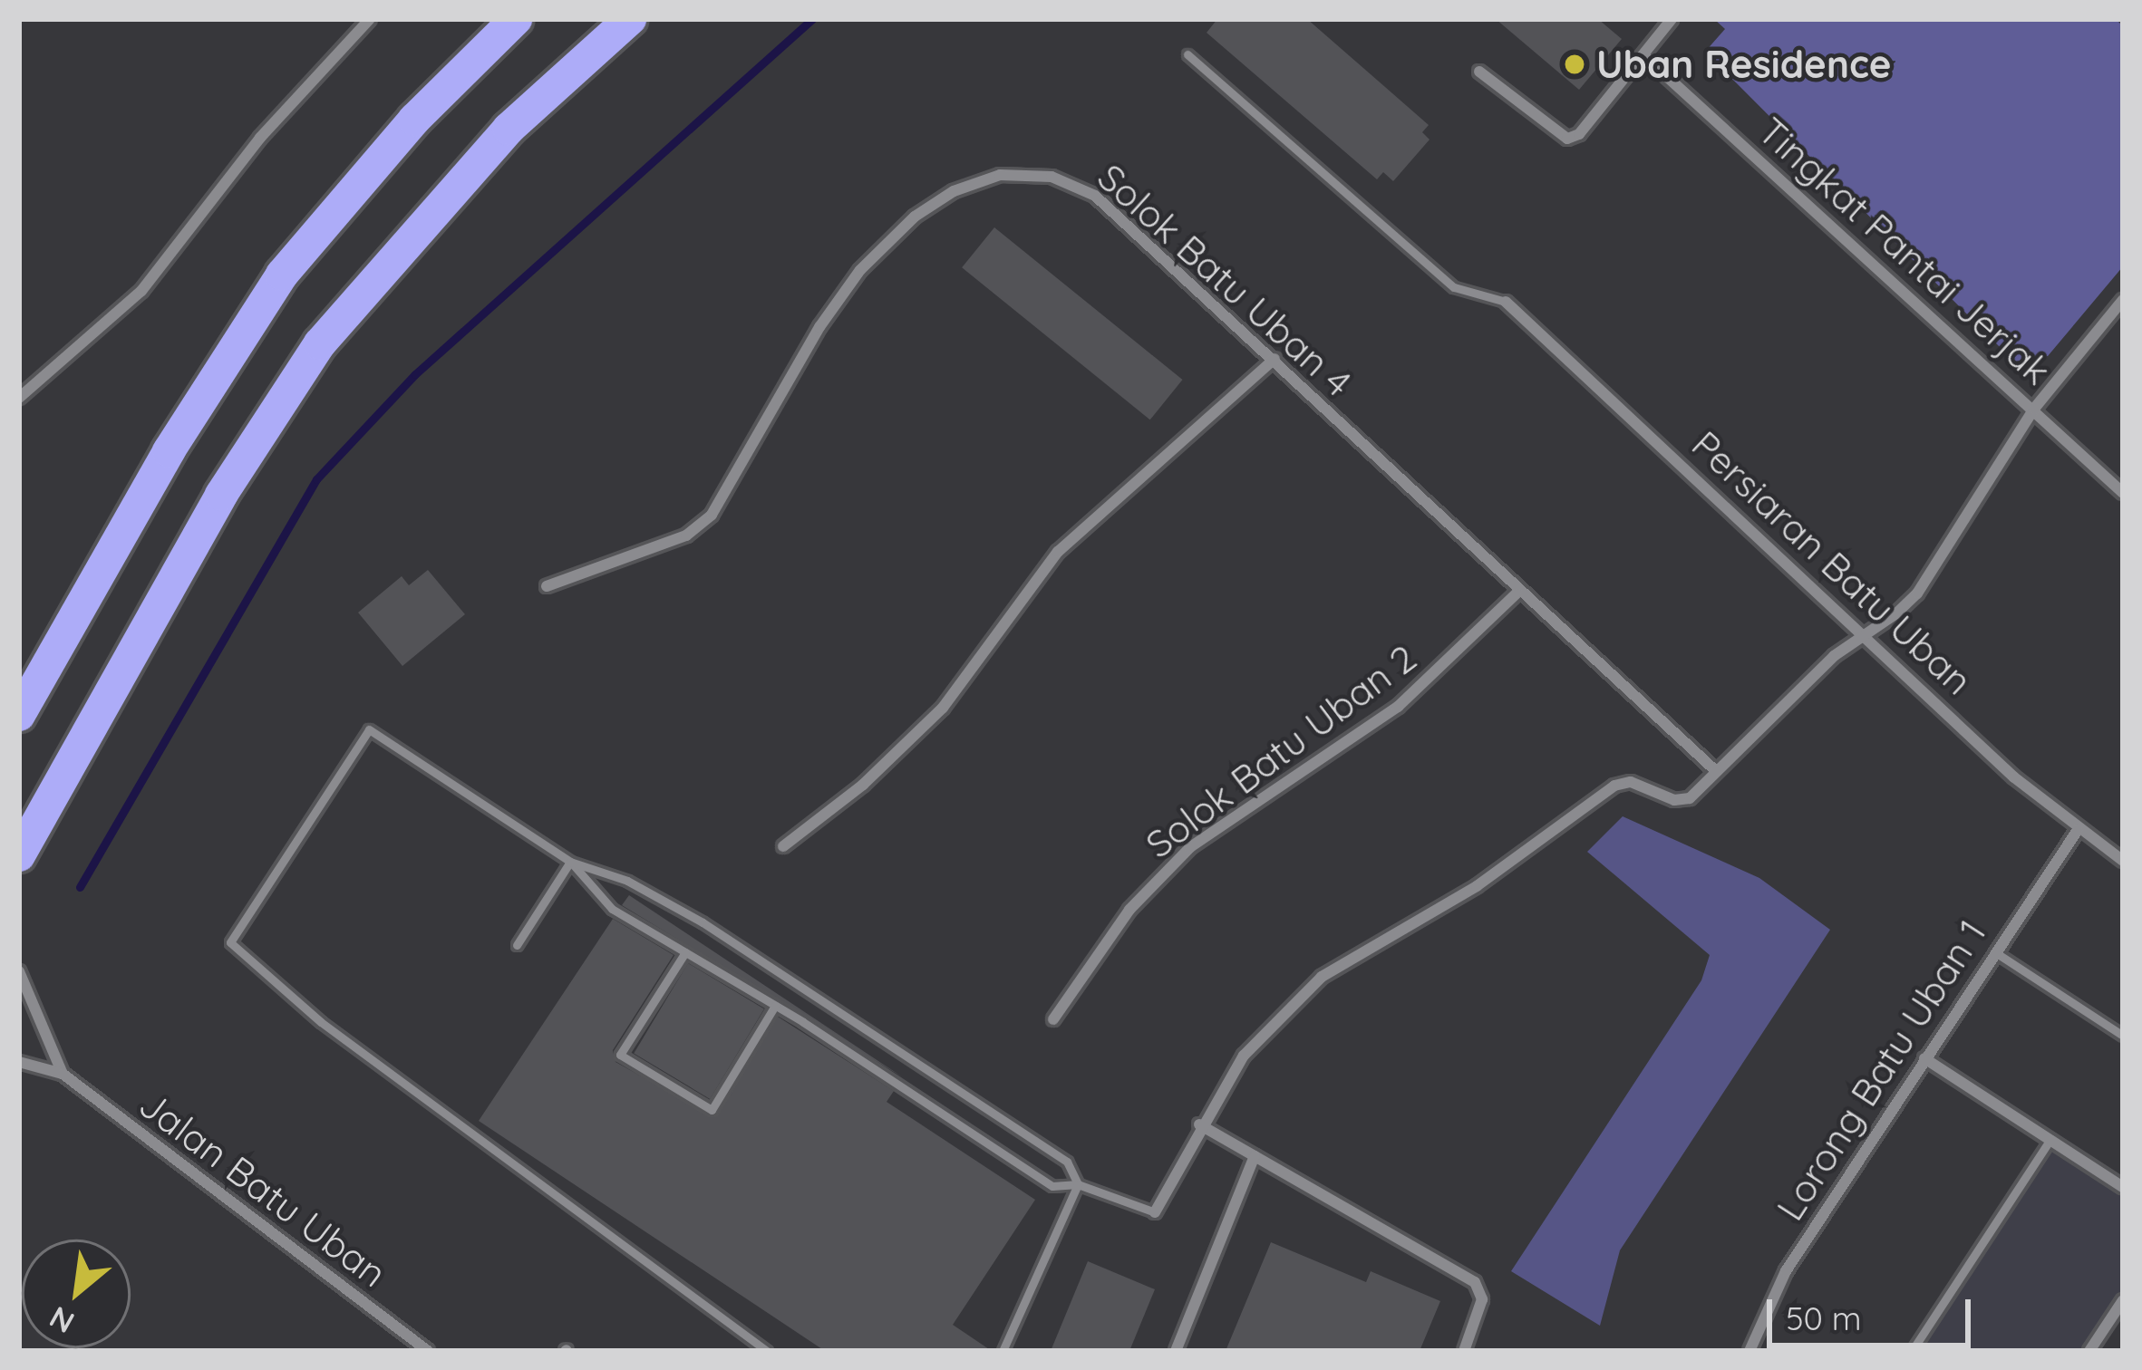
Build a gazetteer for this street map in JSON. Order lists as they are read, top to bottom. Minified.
{"streets":{"street":["Tingkat Pantai Jerjak","Solok Batu Uban 4","Persiaran Batu Uban","Solok Batu Uban 2","Lorong Batu Uban 1","Jalan Batu Uban"]},"crossings":[["Solok Batu Uban 4","Solok Batu Uban 2"],["Persiaran Batu Uban","Lorong Batu Uban 1"]],"places":["Uban Residence"],"scale_bar":"50 m","north":"bottom left"}
